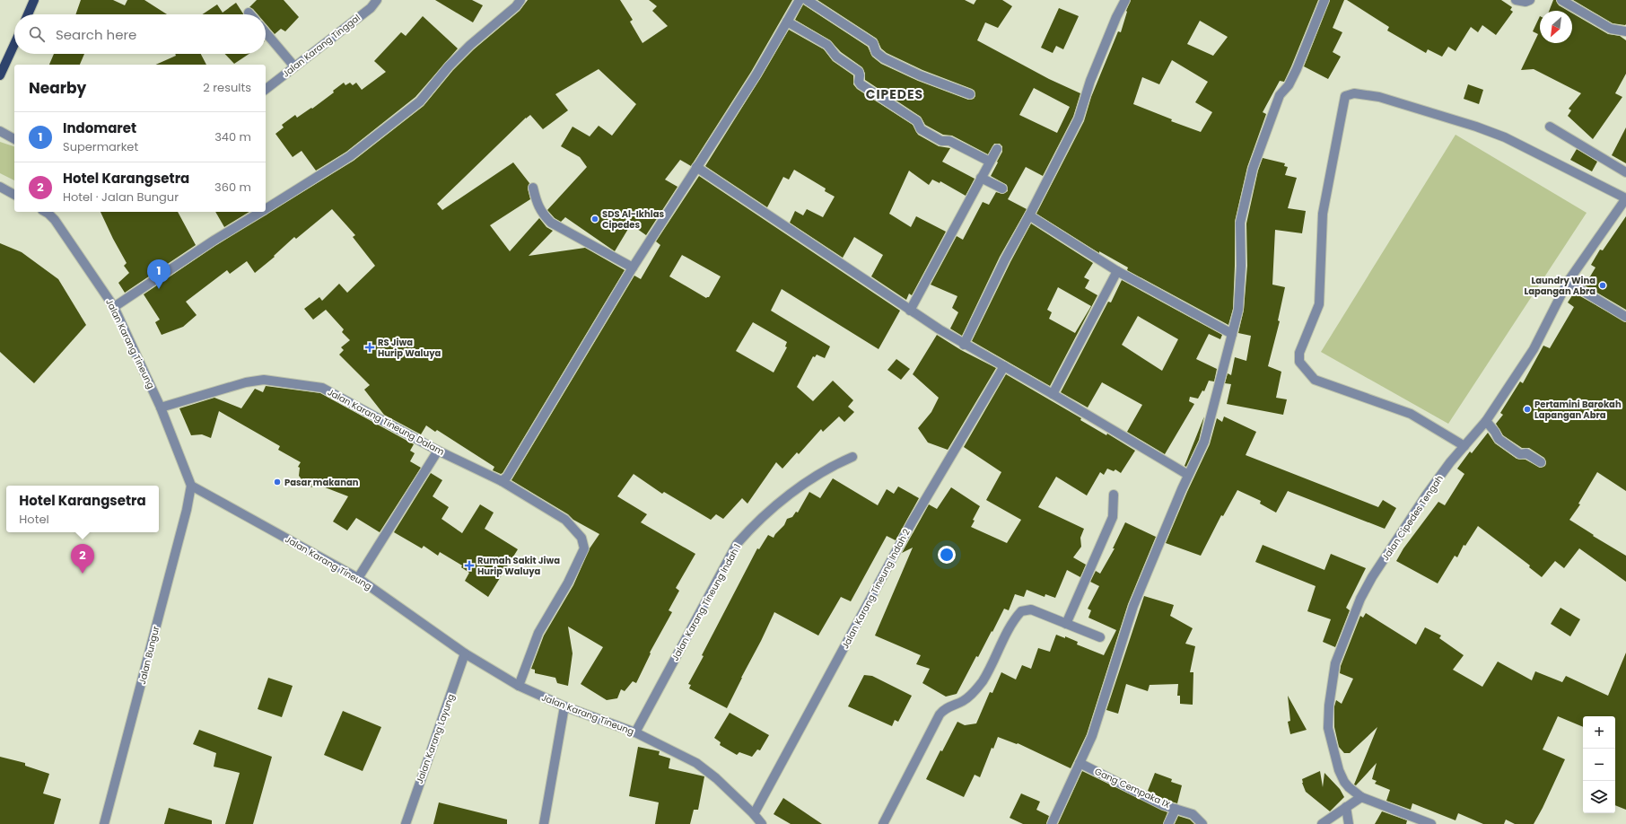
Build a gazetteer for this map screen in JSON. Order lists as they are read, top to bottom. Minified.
{"streets":{"street":["Jalan Karang Tinggal","Jalan Karang Tineung","Jalan Karang Tineung Dalam","Jalan Cipedes Tengah","Jalan Karang Tineung Indah 2","Jalan Karang Tineung Indah 1","Jalan Bungur","Jalan Karang Layung","Gang Cempaka IX"]},"crossings":[["Jalan Karang Tineung","Jalan Karang Tineung Dalam"],["Jalan Karang Tineung","Jalan Karang Tineung Indah 2"],["Jalan Karang Tineung","Jalan Karang Tineung Indah 1"],["Jalan Karang Tineung","Jalan Bungur"],["Jalan Karang Tineung","Jalan Karang Layung"]],"districts":["CIPEDES"],"places":{"other":["SDS Al-Ikhlas Cipedes","Laundry Wina Lapangan Abra","Pertamini Barokah Lapangan Abra","Pasar makanan"],"health":["RS Jiwa Hurip Waluya","Rumah Sakit Jiwa Hurip Waluya"]},"north":"bottom left","page":{"search":"Search here","heading":["Nearby","2 results"],"list":[{"mark":"1","name":"Indomaret","note":"Supermarket","value":"340 m"},{"mark":"2","name":"Hotel Karangsetra","note":"Hotel · Jalan Bungur","value":"360 m"}],"pins":["1","2"],"popup":["Hotel Karangsetra","Hotel"],"map_buttons":["+","−"]}}
